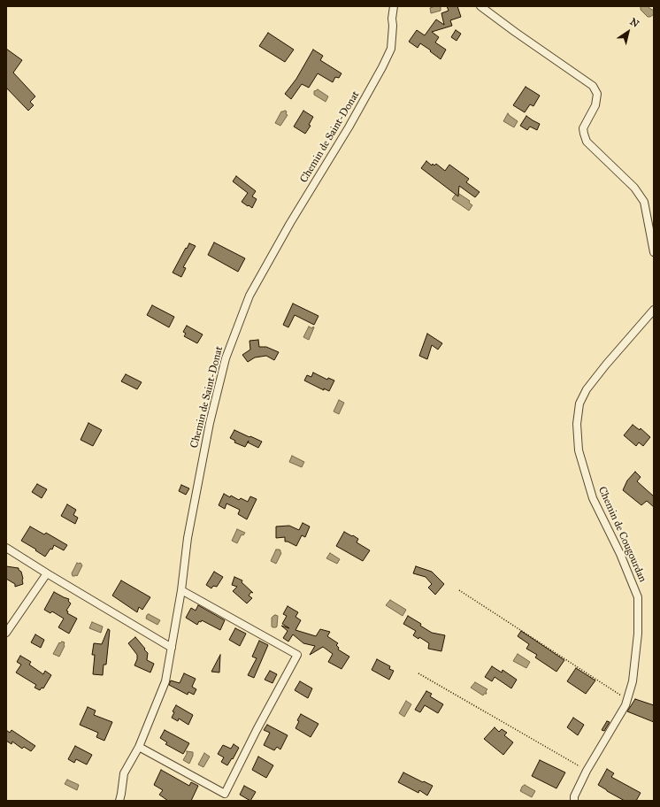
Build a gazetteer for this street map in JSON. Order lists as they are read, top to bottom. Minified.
{"streets":{"street":["Chemin de Saint-Donat","Chemin de Cougourdan"]},"north":"top right"}
